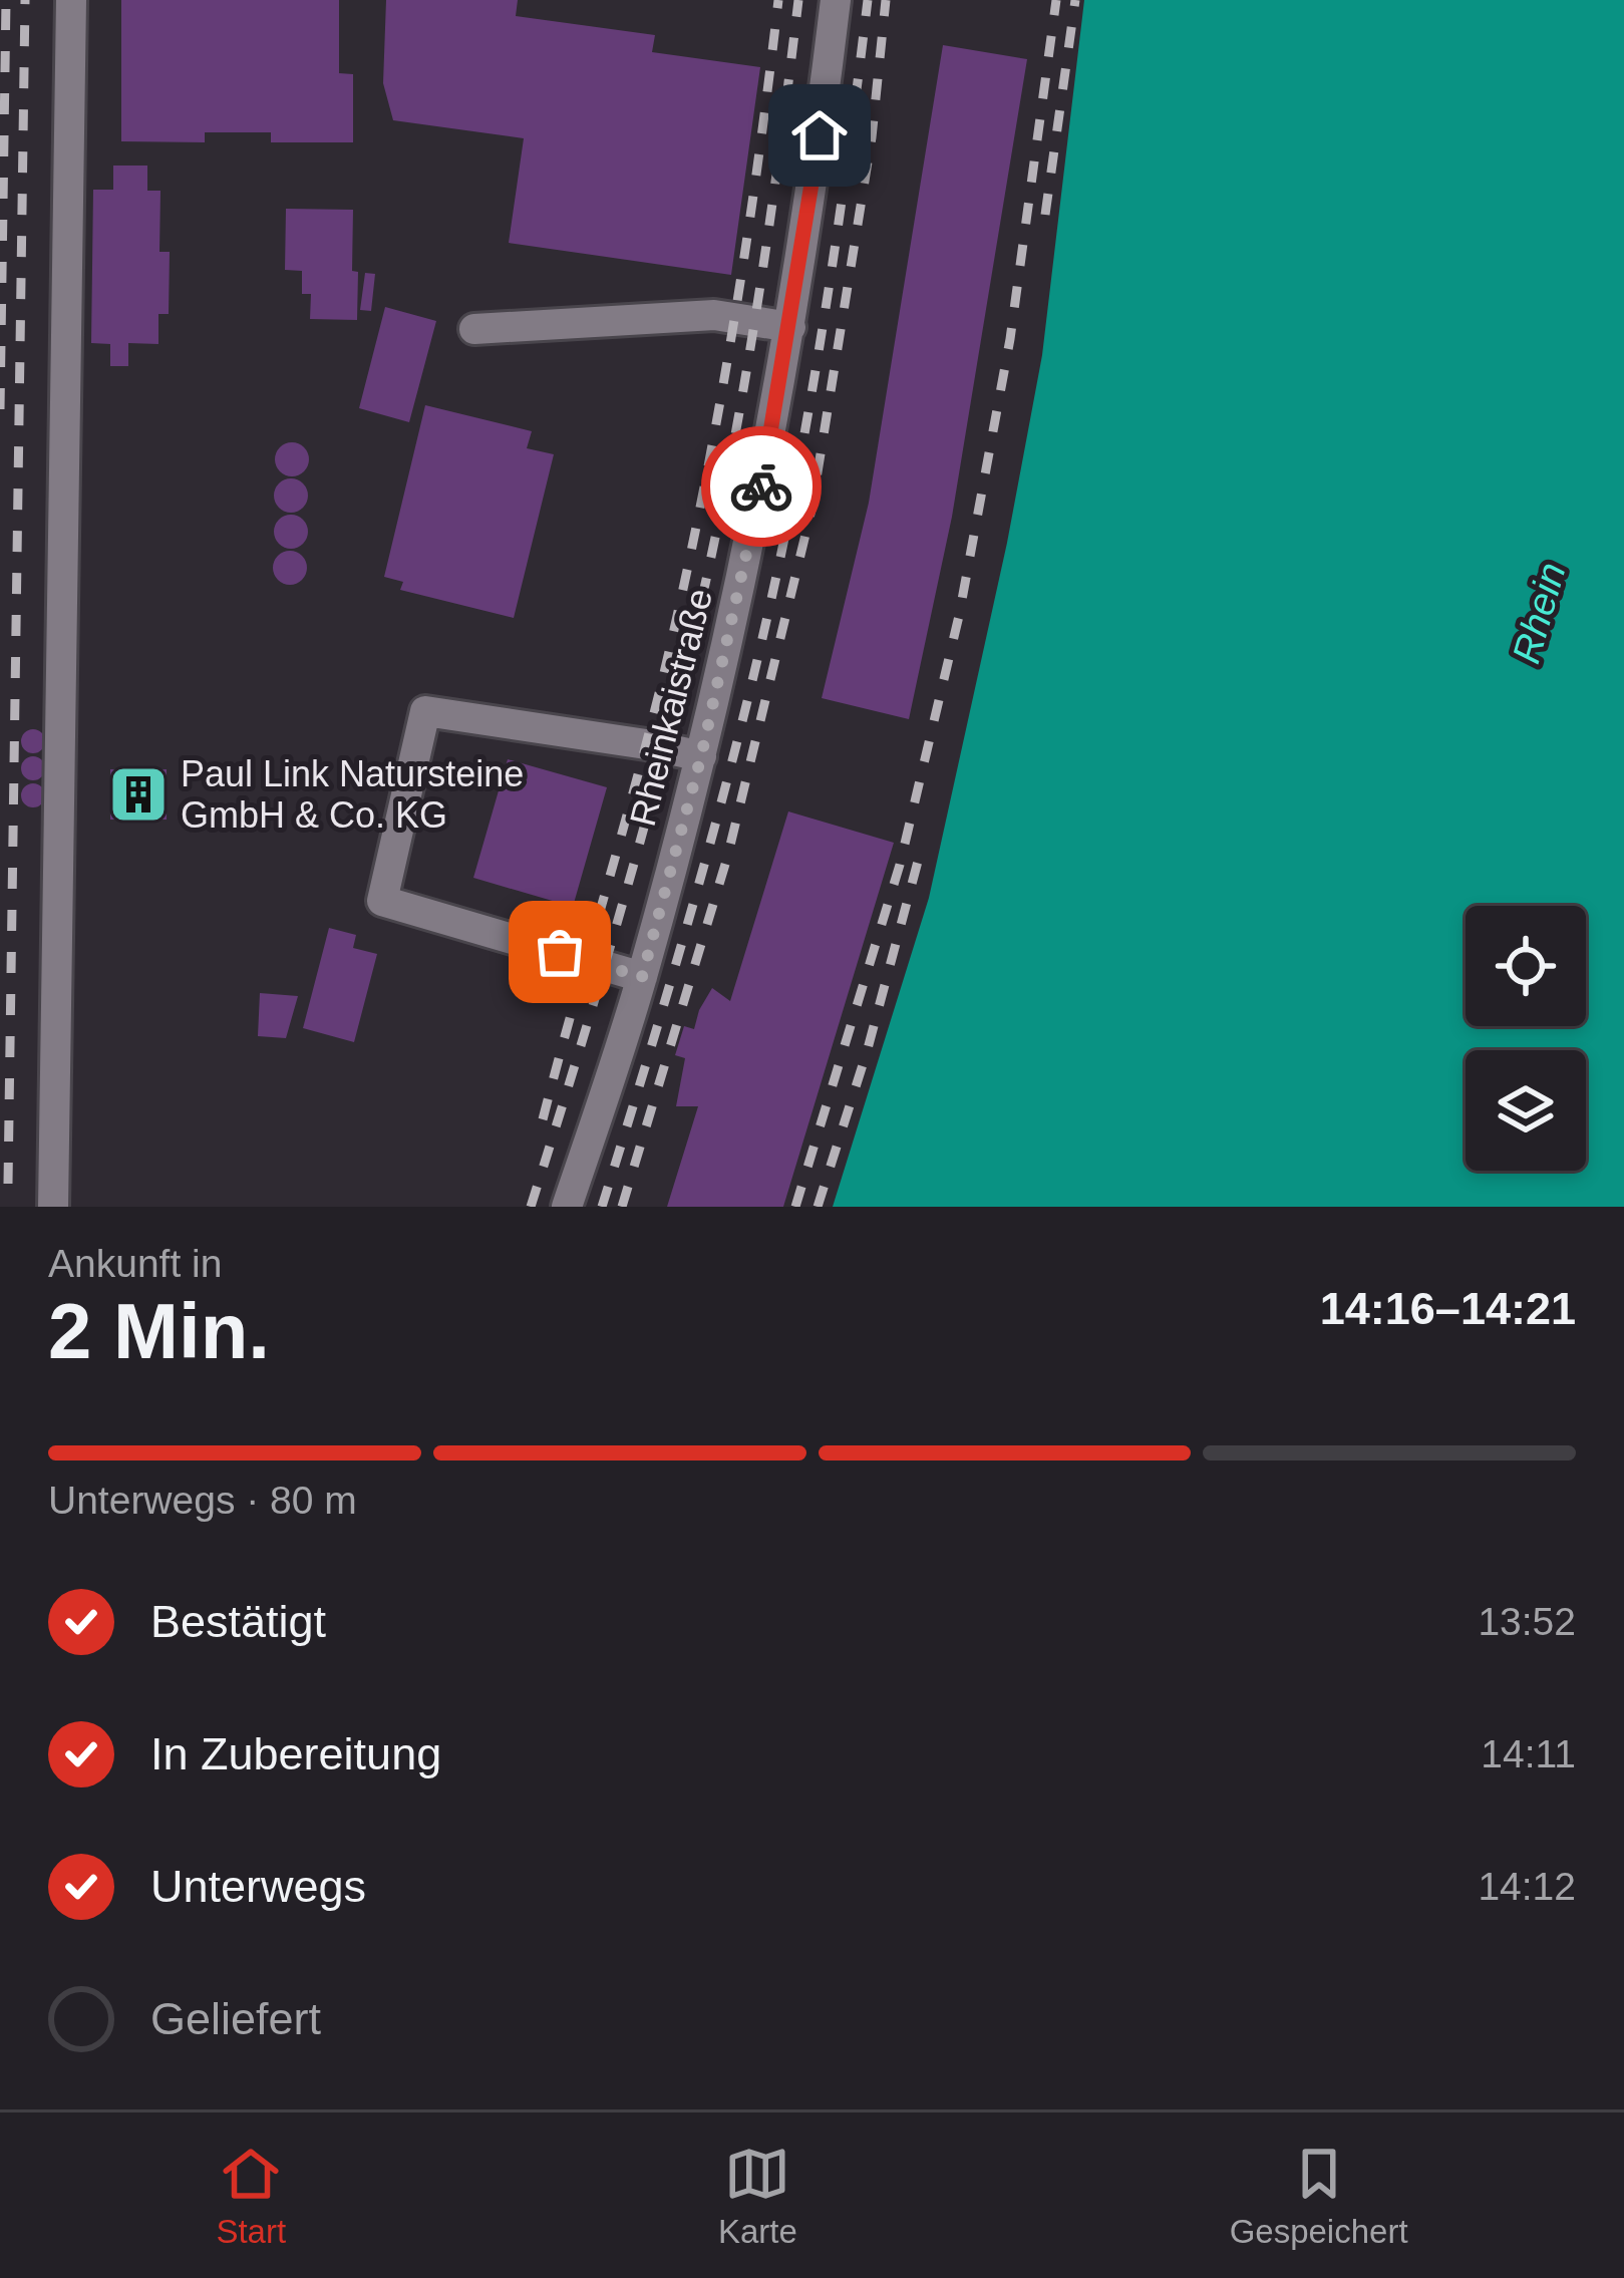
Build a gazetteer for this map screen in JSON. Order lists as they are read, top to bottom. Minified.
{"streets":{"street":["Rheinkaistraße"]},"water":["Rhein"],"places":{"building":["Paul Link Natursteine GmbH & Co. KG"]},"page":{"heading":["2 Min.","Ankunft in","14:16–14:21"],"bar":"Unterwegs · 80 m","list":[["Bestätigt","13:52"],["In Zubereitung","14:11"],["Unterwegs","14:12"],"Geliefert"],"tabs":["Start","Karte","Gespeichert"]}}
